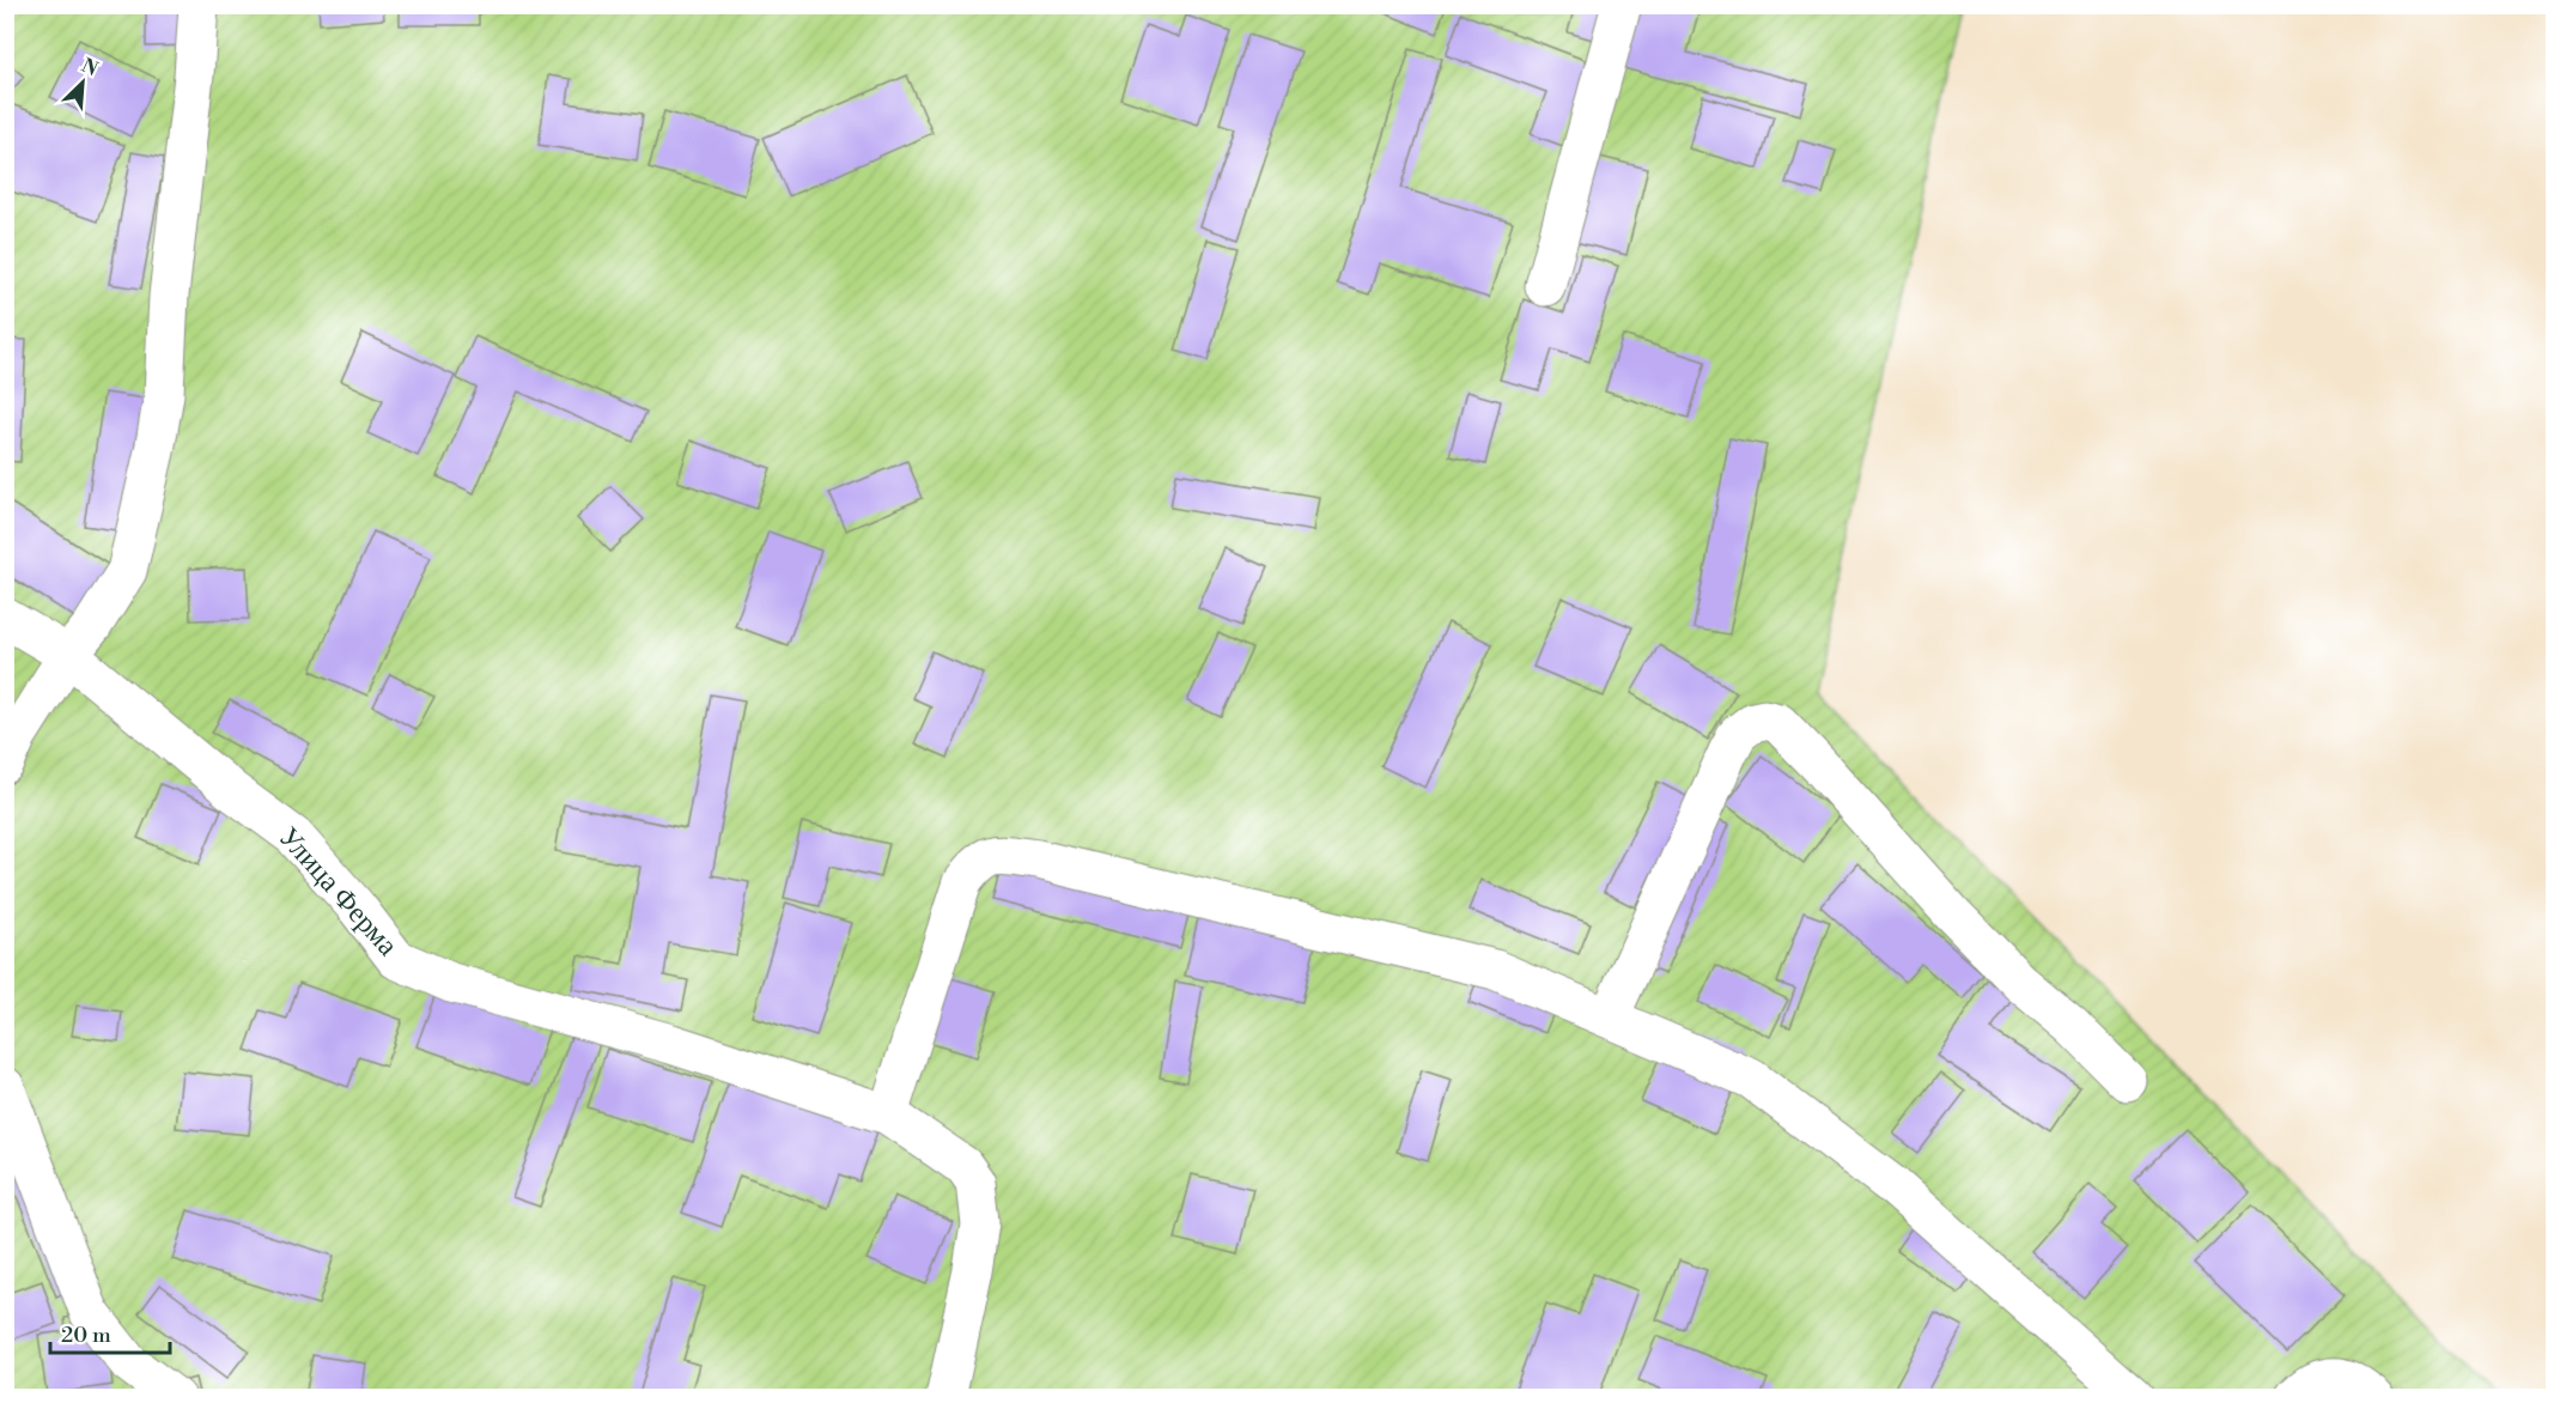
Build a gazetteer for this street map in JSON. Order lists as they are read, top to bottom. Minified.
{"streets":{"lane":["Улица Ферма"]},"scale_bar":"20 m","north":"top right"}
